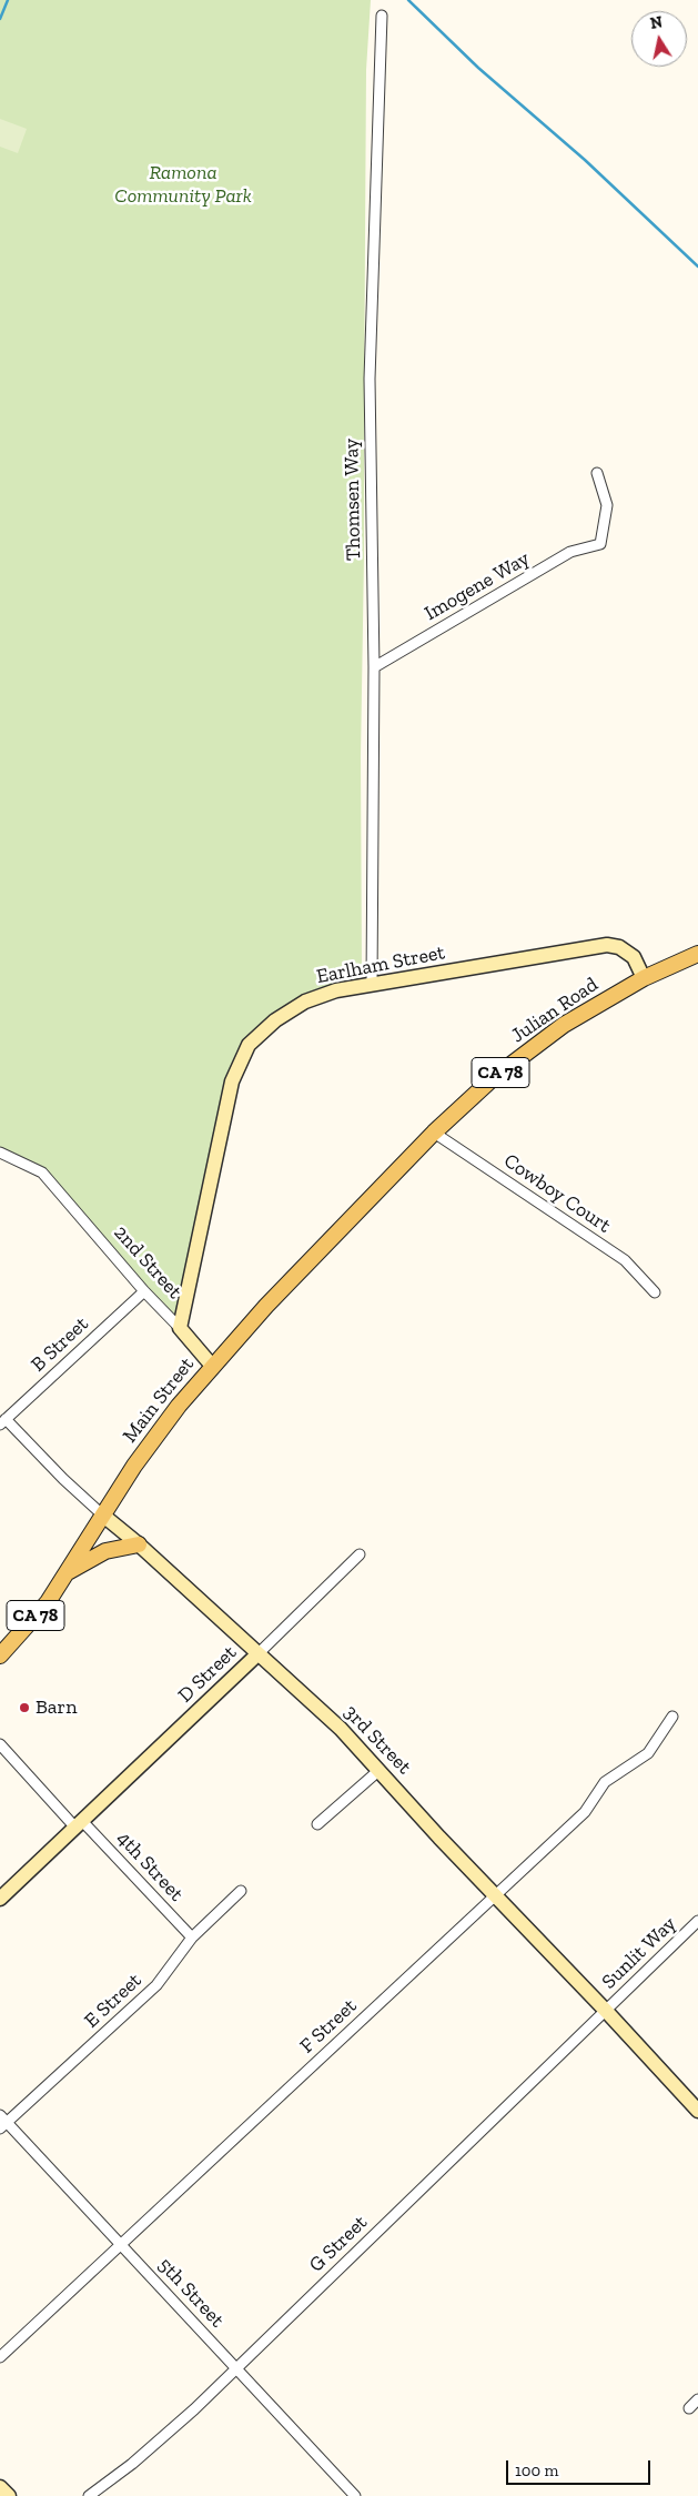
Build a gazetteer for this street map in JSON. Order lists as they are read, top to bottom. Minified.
{"streets":{"main road":["Julian Road","CA 78","Main Street"],"street":["Thomsen Way","Imogene Way","Earlham Street","Cowboy Court","2nd Street","B Street","D Street","3rd Street","4th Street","Sunlit Way","E Street","F Street","G Street","5th Street"]},"crossings":[["Thomsen Way","Imogene Way"],["Thomsen Way","Earlham Street"],["Earlham Street","Julian Road"],["Earlham Street","2nd Street"],["Julian Road","Cowboy Court"],["Julian Road","Main Street"],["2nd Street","B Street"],["2nd Street","Main Street"],["B Street","3rd Street"],["Main Street","3rd Street"],["D Street","3rd Street"],["D Street","4th Street"],["3rd Street","Sunlit Way"],["3rd Street","F Street"],["3rd Street","G Street"],["4th Street","E Street"],["Sunlit Way","G Street"],["E Street","5th Street"],["F Street","5th Street"],["G Street","5th Street"]],"parks":["Ramona Community Park"],"places":["Barn"],"scale_bar":"100 m","north":"top"}
